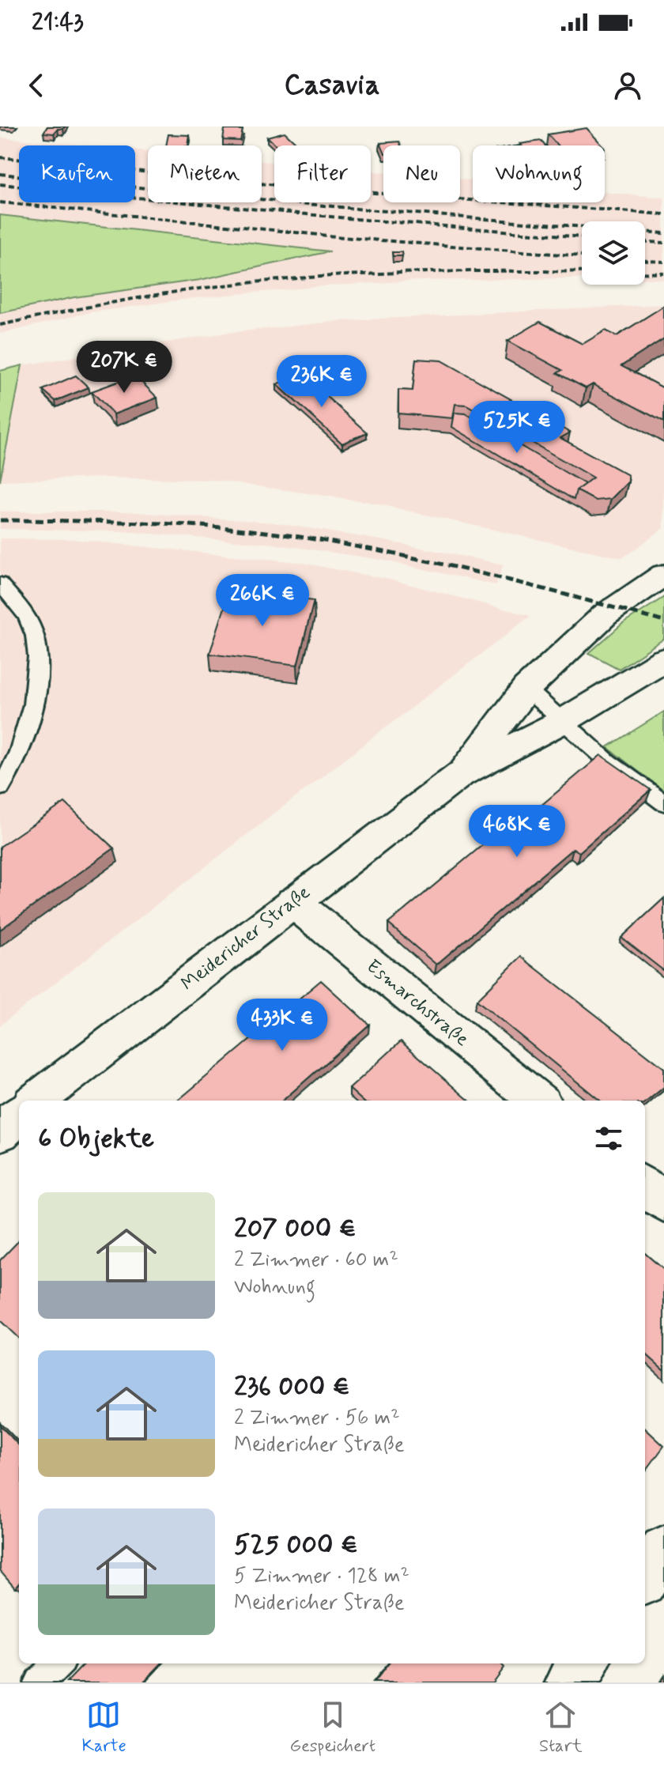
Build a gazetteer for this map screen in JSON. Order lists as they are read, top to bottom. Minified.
{"streets":{"main road":["Meidericher Straße","Esmarchstraße"]},"crossings":[["Meidericher Straße","Esmarchstraße"]],"page":{"status":"21:43","header":"Casavia","chip":["Kaufen","Mieten","Filter","Neu","Wohnung"],"price":["207K €","236K €","525K €","266K €","468K €","433K €"],"heading":"6 Objekte","list":[{"name":"207 000 €","note":"2 Zimmer · 60 m² · Wohnung"},{"name":"236 000 €","note":"2 Zimmer · 56 m² · Meidericher Straße"},{"name":"525 000 €","note":"5 Zimmer · 128 m² · Meidericher Straße"}],"tabs":["Karte","Gespeichert","Start"]}}
